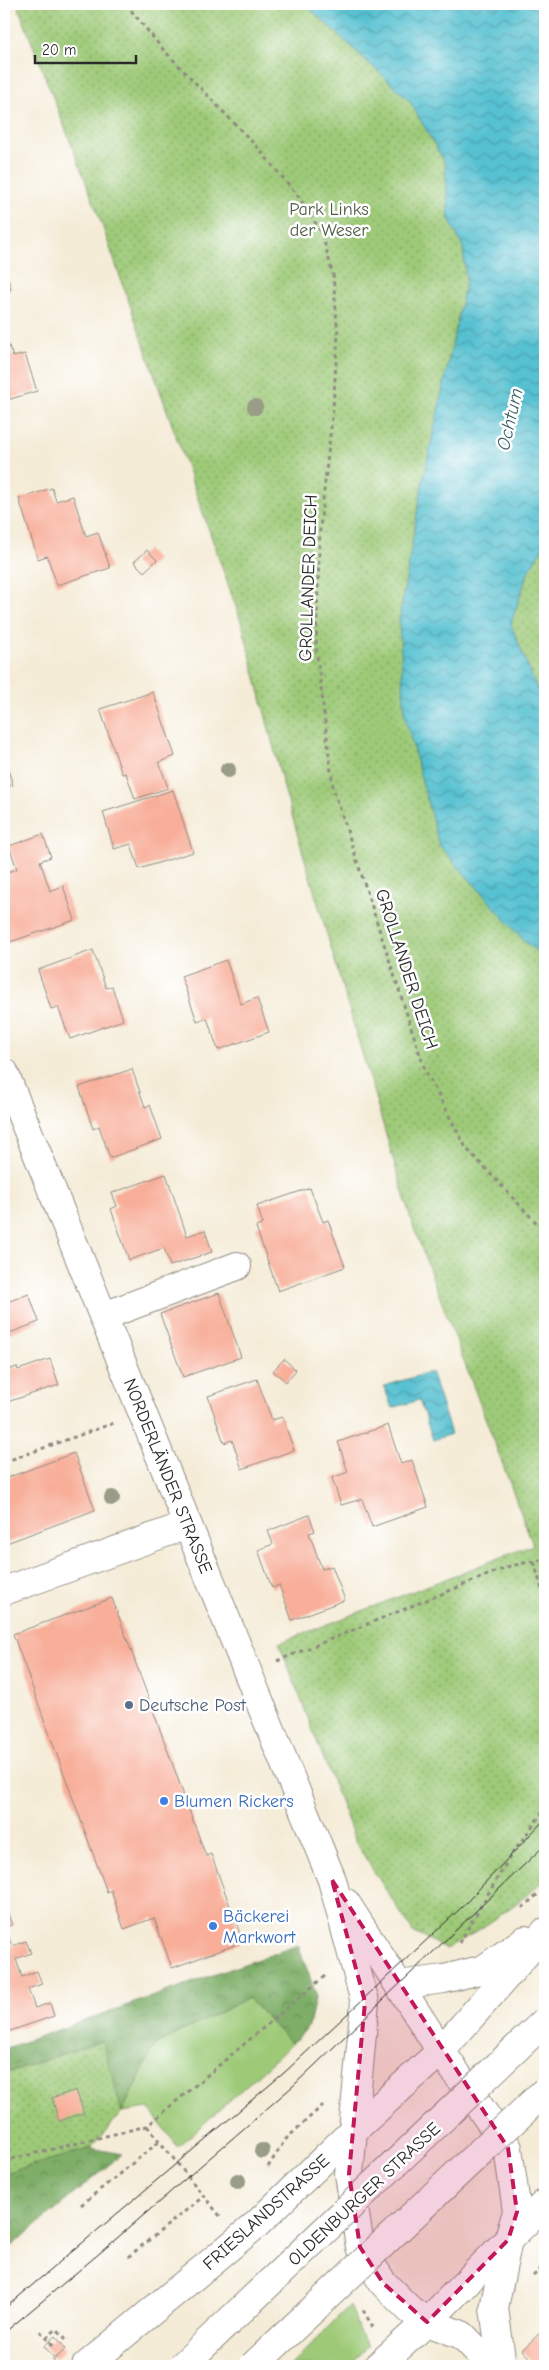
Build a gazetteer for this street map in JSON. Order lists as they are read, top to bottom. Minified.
{"streets":{"main road":["NORDERLÄNDER STRASSE","OLDENBURGER STRASSE","FRIESLANDSTRASSE"],"path":["GROLLANDER DEICH"]},"crossings":[["NORDERLÄNDER STRASSE","FRIESLANDSTRASSE"]],"water":["Ochtum"],"parks":["Park Links der Weser"],"places":["Deutsche Post","Blumen Rickers","Bäckerei Markwort"],"scale_bar":"20 m"}
